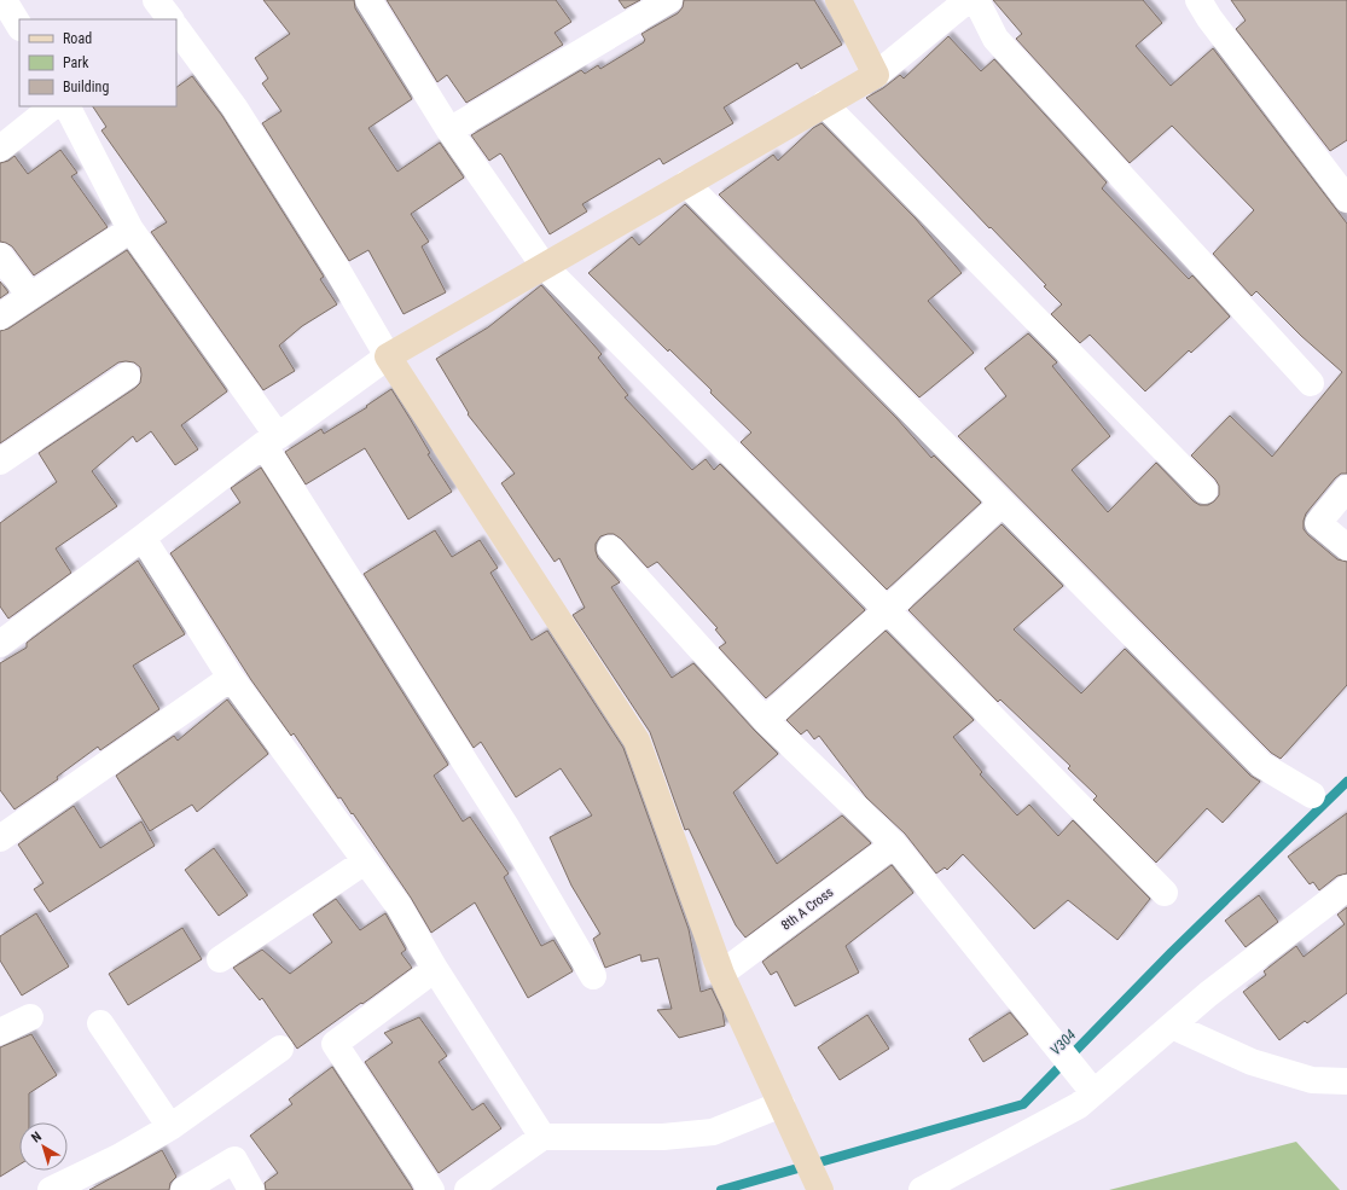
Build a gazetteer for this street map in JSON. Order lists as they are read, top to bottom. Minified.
{"streets":{"street":["8th A Cross"]},"water":["V304"],"legend":["Road","Park","Building"],"north":"top left"}
